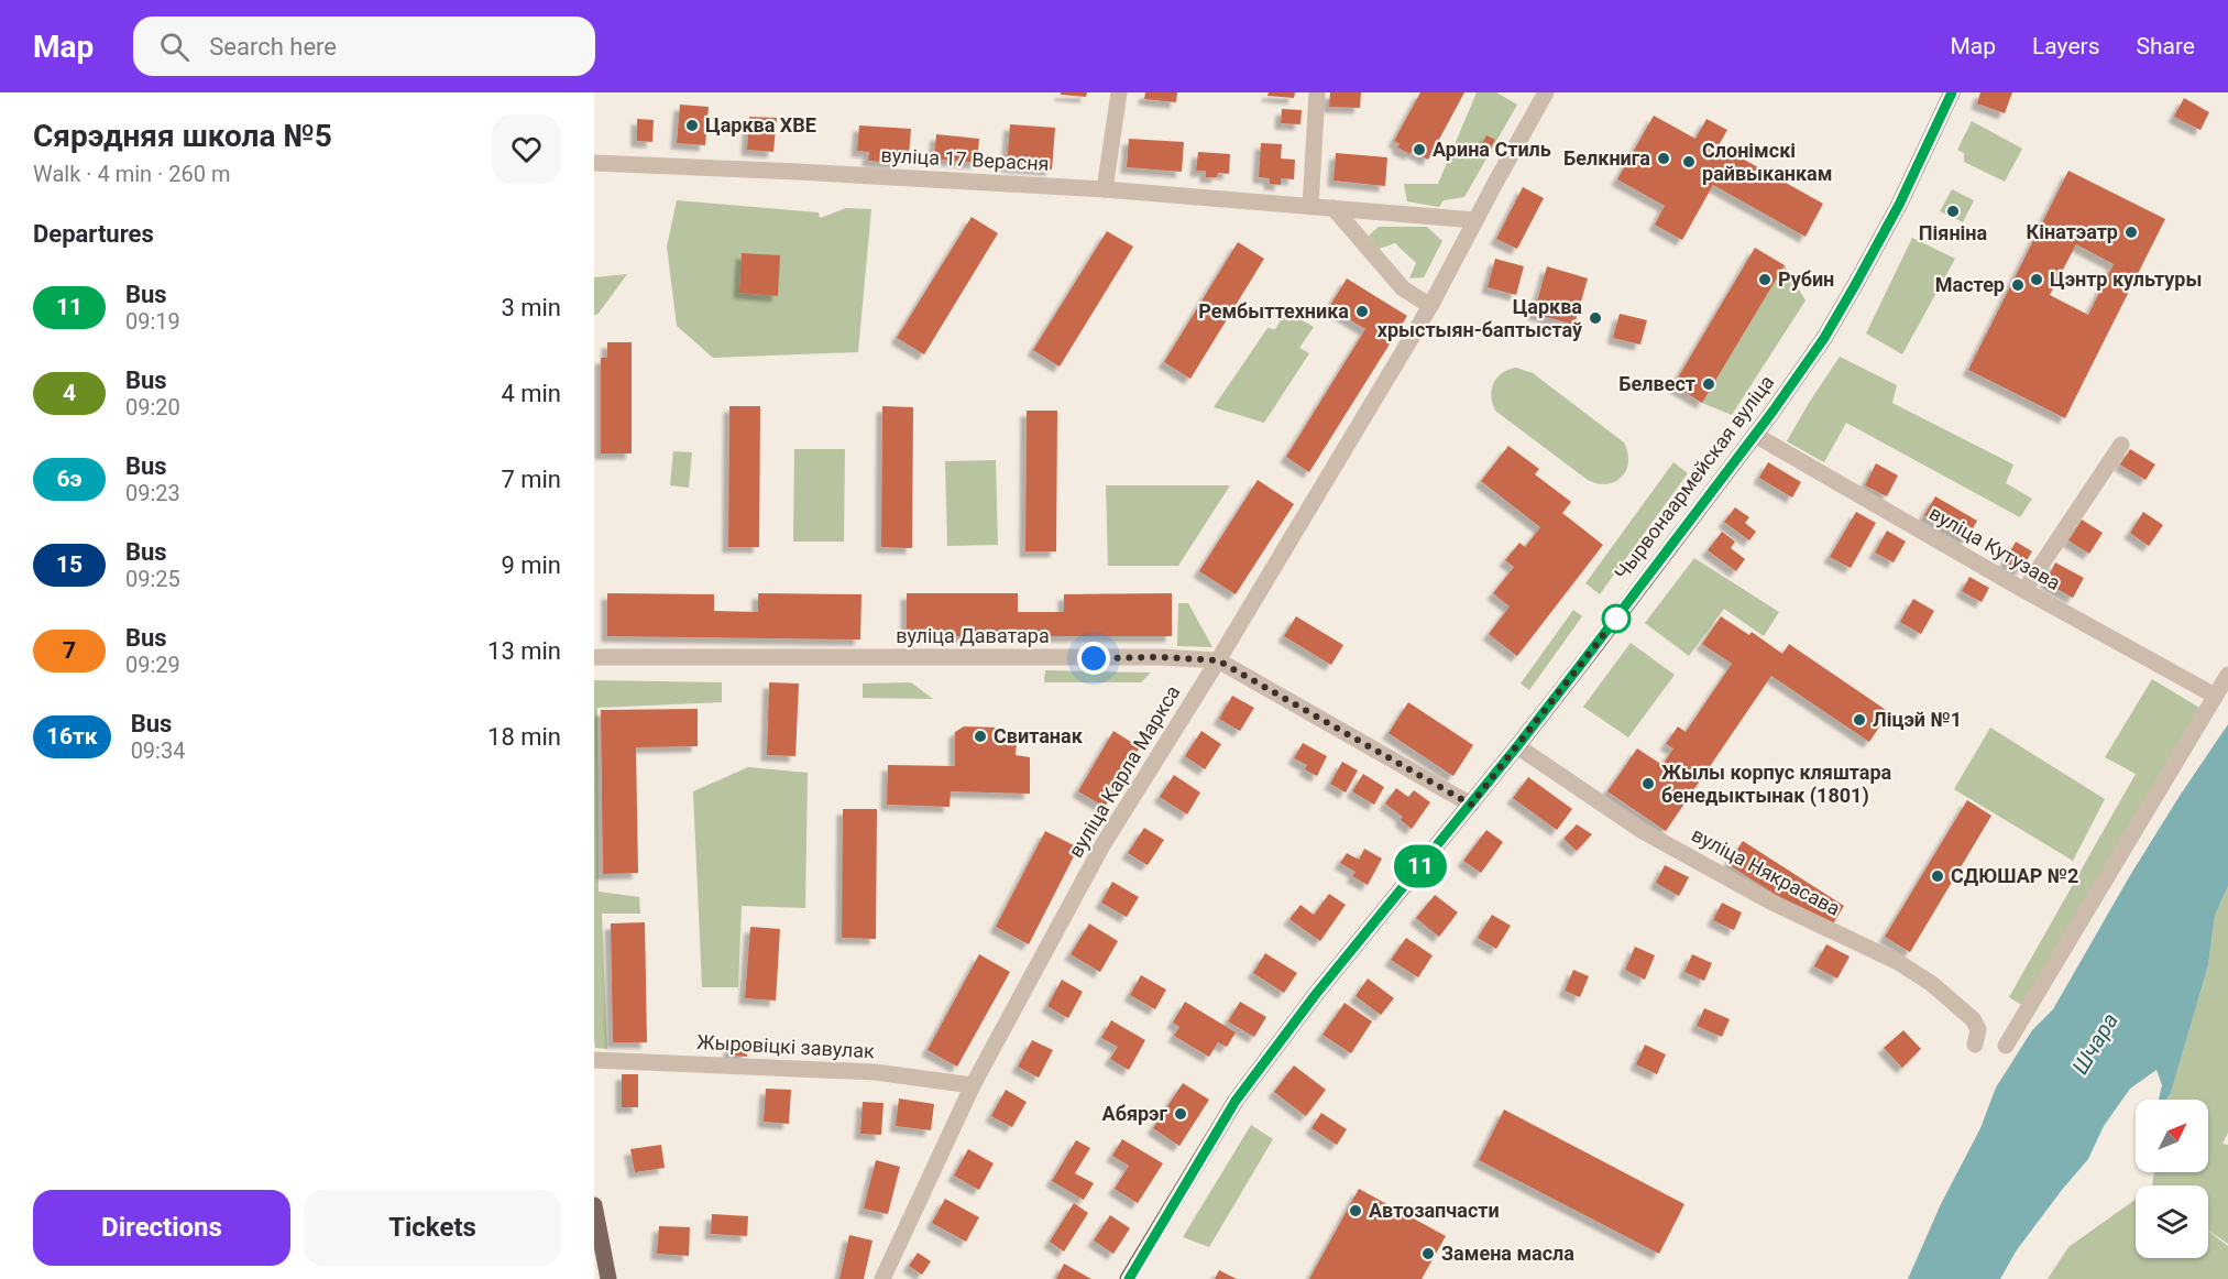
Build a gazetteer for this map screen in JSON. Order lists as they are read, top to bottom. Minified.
{"streets":{"main road":["Чырвонаармейская вуліца"],"street":["вуліца 17 Верасня","вуліца Кутузава","вуліца Даватара","вуліца Карла Маркса","вуліца Някрасава","Жыровіцкі завулак"]},"crossings":[["вуліца 17 Верасня","вуліца Карла Маркса"],["Чырвонаармейская вуліца","вуліца Кутузава"],["Чырвонаармейская вуліца","вуліца Даватара"],["Чырвонаармейская вуліца","вуліца Някрасава"],["вуліца Даватара","вуліца Карла Маркса"],["вуліца Карла Маркса","Жыровіцкі завулак"]],"water":["Шчара"],"places":["Царква ХВЕ","Арина Стиль","Белкнига","Слонімскі райвыканкам","Піяніна","Кінатэатр","Рубин","Цэнтр культуры","Мастер","Рембыттехника","Царква хрыстыян-баптыстаў","Белвест","Ліцэй №1","Свитанак","Жылы корпус кляштара бенедыктынак (1801)","СДЮШАР №2","Абярэг","Автозапчасти","Замена масла"],"lines":["bus line 11"],"north":"top right","page":{"header":"Map","search":"Search here","nav":["Map","Layers","Share"],"heading":[["Сярэдняя школа №5","Walk · 4 min · 260 m"],"Departures"],"on_map":"11","list":[{"mark":"11","name":"Bus","note":"09:19","value":"3 min"},{"mark":"4","name":"Bus","note":"09:20","value":"4 min"},{"mark":"6э","name":"Bus","note":"09:23","value":"7 min"},{"mark":"15","name":"Bus","note":"09:25","value":"9 min"},{"mark":"7","name":"Bus","note":"09:29","value":"13 min"},{"mark":"16тк","name":"Bus","note":"09:34","value":"18 min"}],"buttons":["Directions","Tickets"]}}
